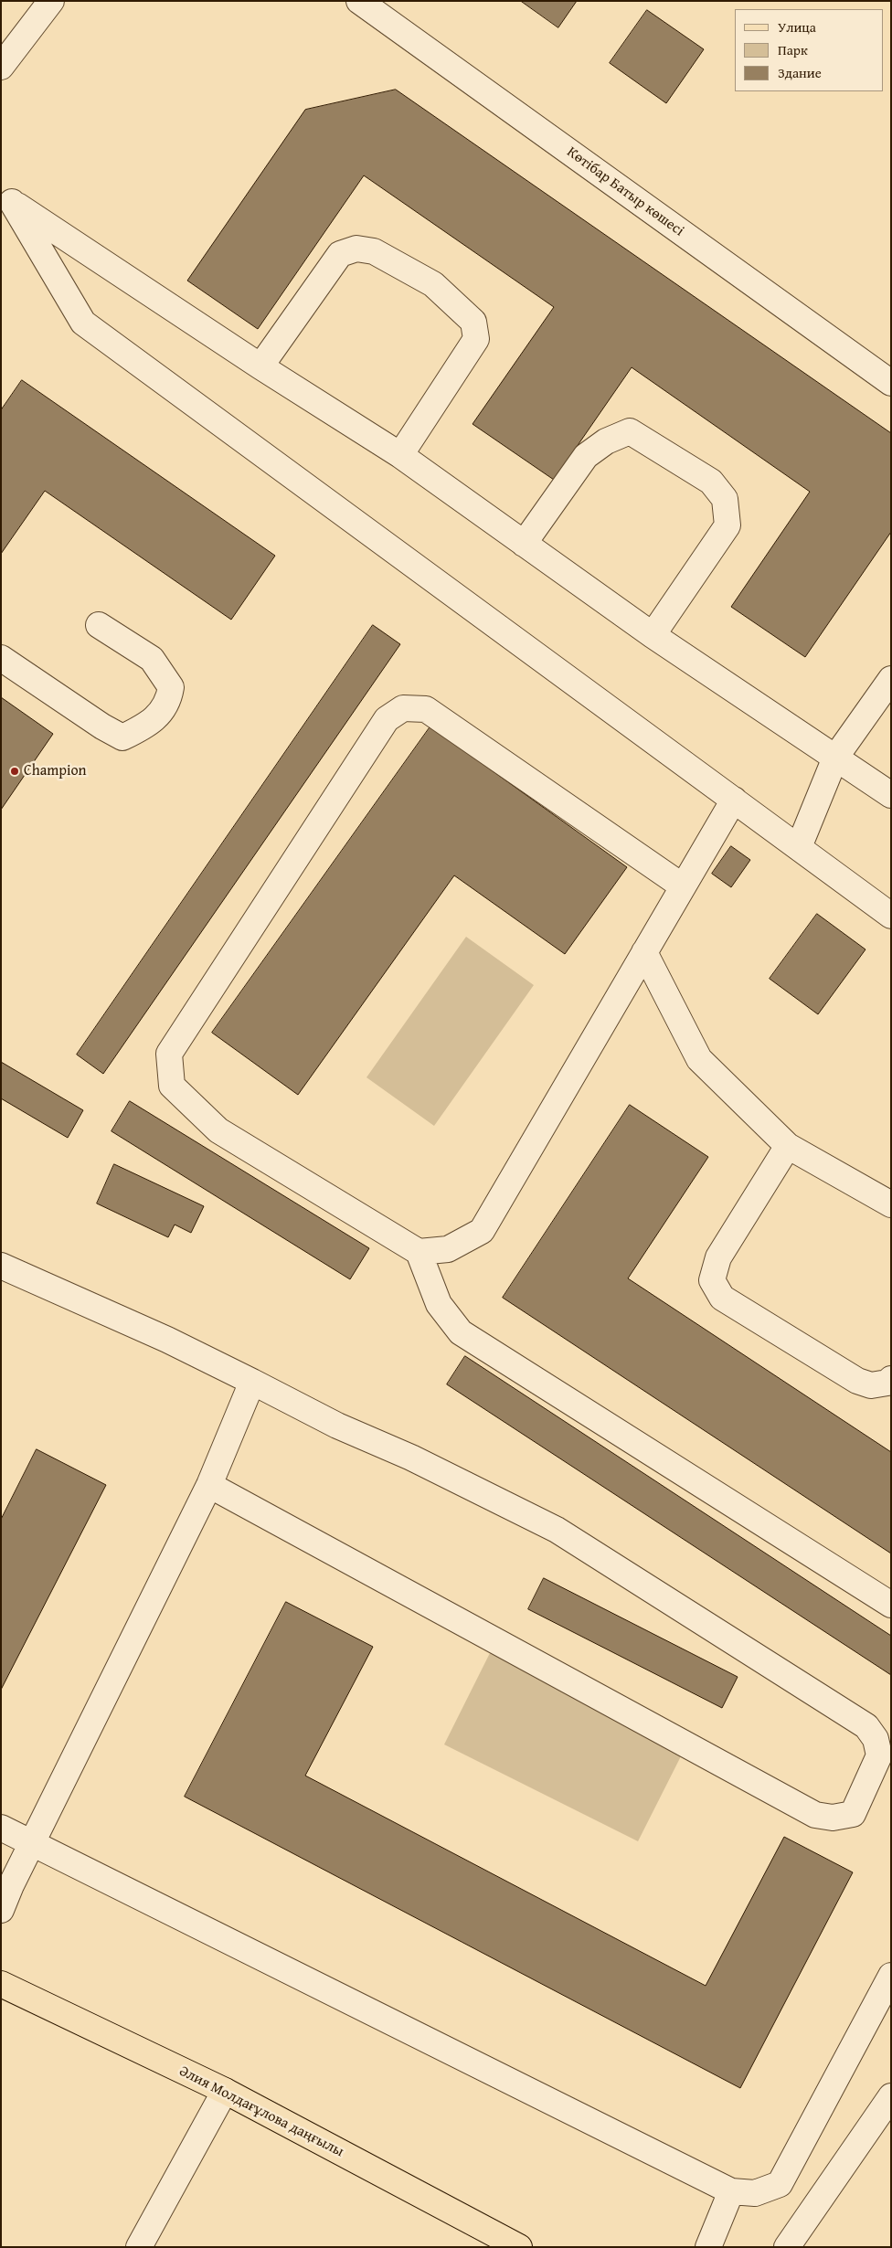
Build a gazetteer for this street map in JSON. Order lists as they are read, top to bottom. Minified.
{"streets":{"main road":["Әлия Молдағұлова даңғылы"],"street":["Көтібар Батыр көшесі"]},"places":["Champion"],"legend":["Улица","Парк","Здание"]}
